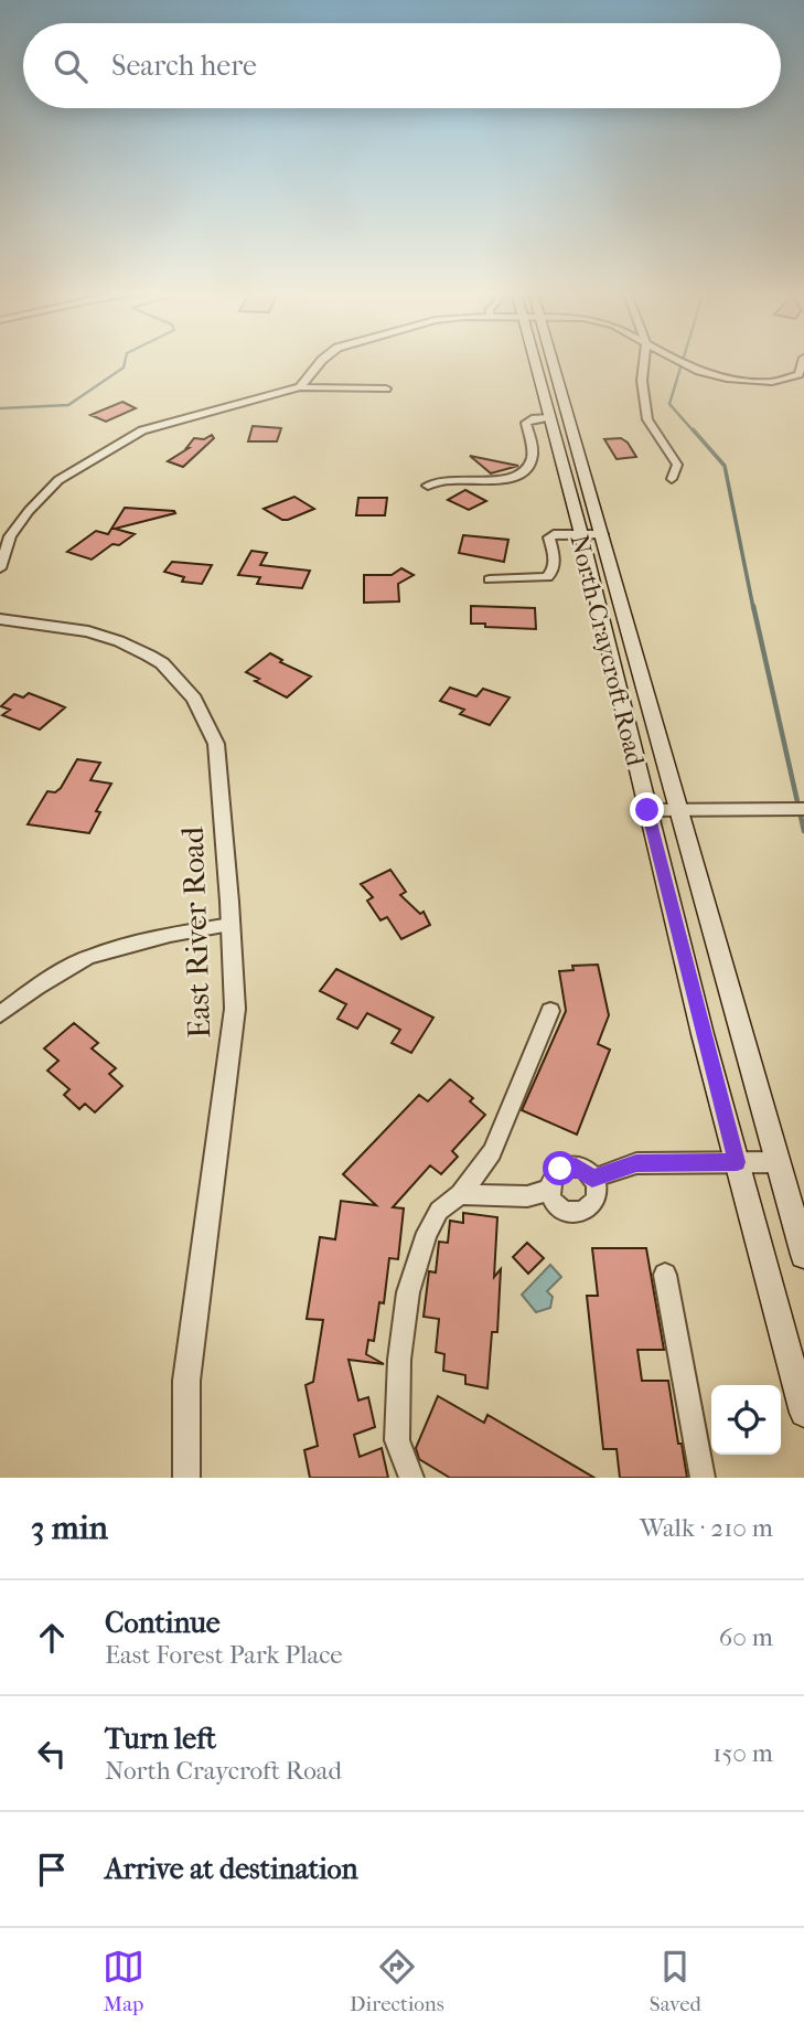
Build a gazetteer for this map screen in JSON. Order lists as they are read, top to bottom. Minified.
{"streets":{"main road":["North Craycroft Road"],"street":["East River Road"]},"page":{"search":"Search here","heading":["3 min","Walk · 210 m"],"list":[["Continue","East Forest Park Place","60 m"],["Turn left","North Craycroft Road","150 m"],"Arrive at destination"],"nav":["Map","Directions","Saved"]}}
